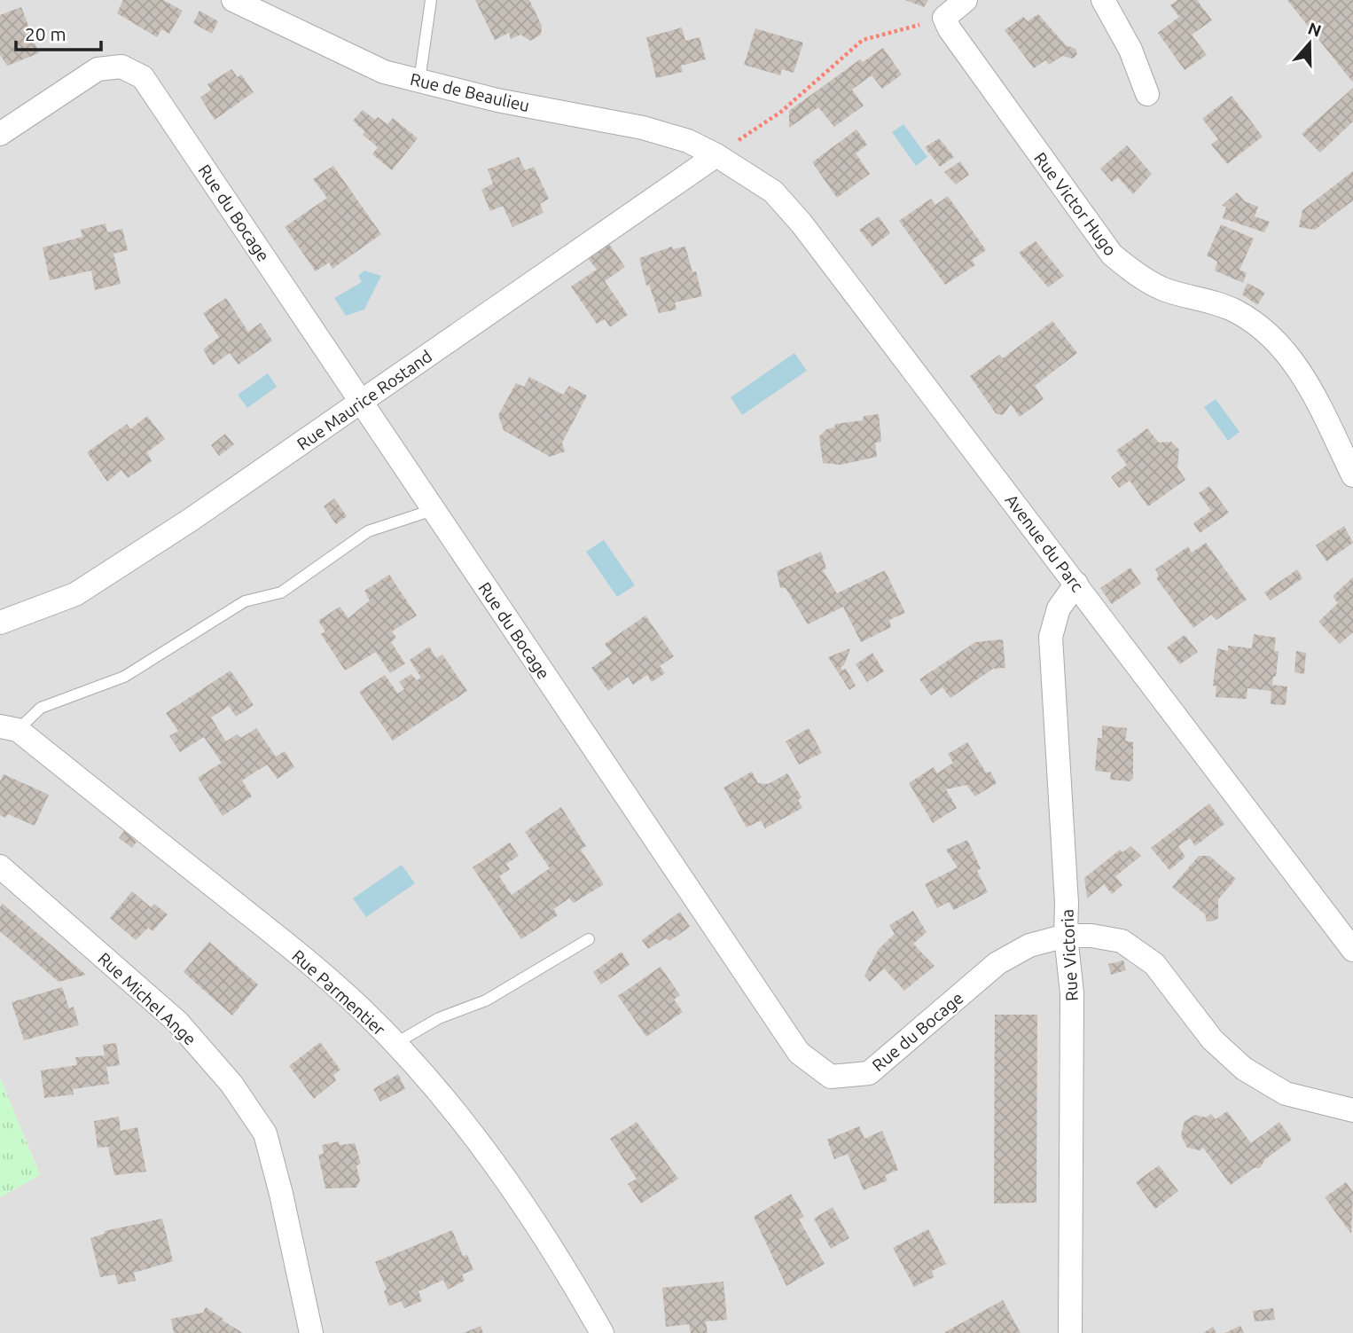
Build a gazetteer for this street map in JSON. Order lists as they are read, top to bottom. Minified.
{"streets":{"street":["Rue de Beaulieu","Rue Victor Hugo","Rue du Bocage","Rue Maurice Rostand","Avenue du Parc","Rue Victoria","Rue Parmentier","Rue Michel Ange"]},"crossings":[["Rue de Beaulieu","Rue Maurice Rostand"],["Rue de Beaulieu","Avenue du Parc"],["Rue du Bocage","Rue Maurice Rostand"],["Rue du Bocage","Rue Victoria"],["Rue Maurice Rostand","Avenue du Parc"],["Avenue du Parc","Rue Victoria"]],"scale_bar":"20 m","north":"top"}
